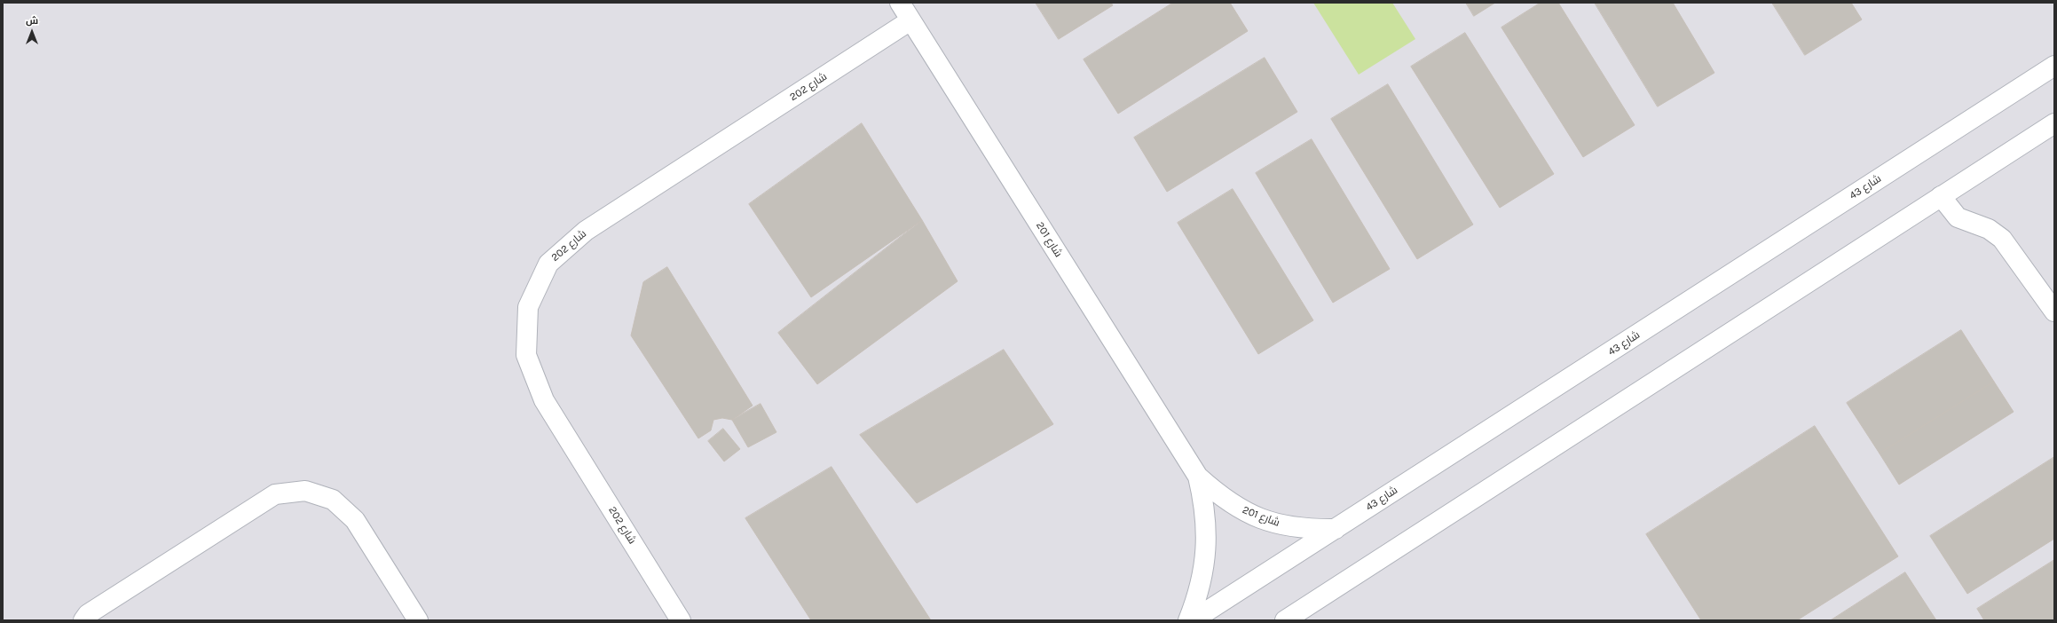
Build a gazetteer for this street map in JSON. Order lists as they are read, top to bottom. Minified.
{"streets":{"street":["شارع 202","شارع 43","شارع 201"]},"crossings":[["شارع 202","شارع 201"],["شارع 43","شارع 201"]],"north":"top"}
